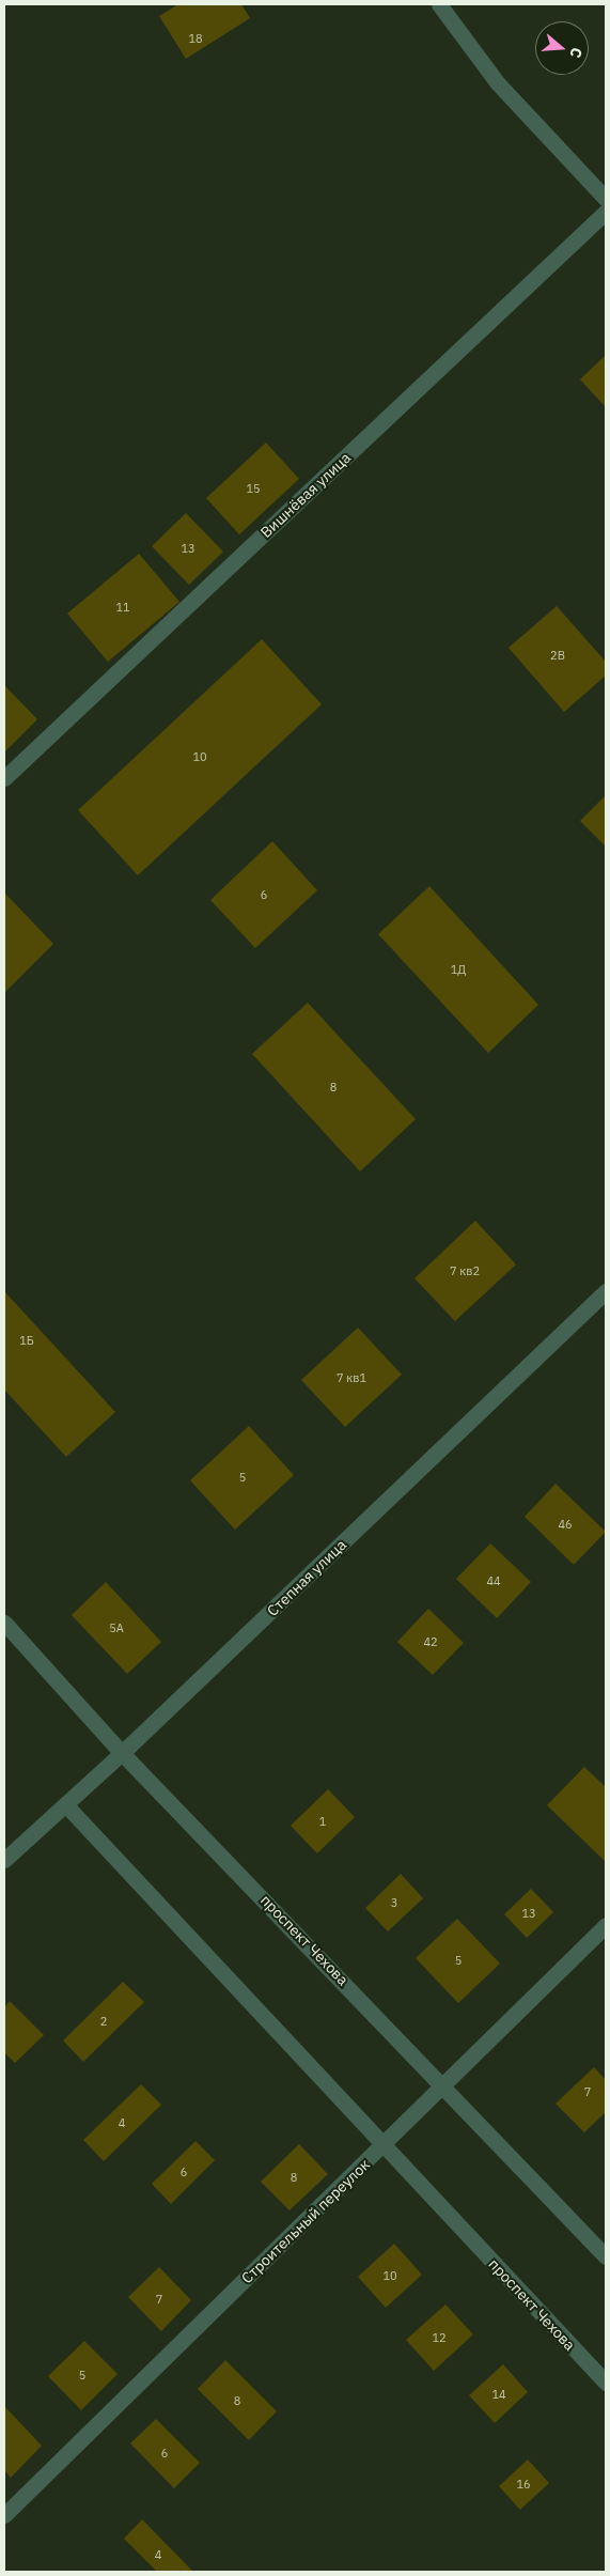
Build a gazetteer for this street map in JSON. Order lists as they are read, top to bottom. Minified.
{"streets":{"street":["Вишнёвая улица","Степная улица","проспект Чехова","Строительный переулок"]},"crossings":[["Степная улица","проспект Чехова"],["проспект Чехова","Строительный переулок"]],"house_numbers":["18","15","13","11","2В","10","6","1Д","8","7 кв2","1Б","7 кв1","5","46","44","5А","42","1","3","13","5","2","7","4","6","8","10","7","12","5","14","8","6","16","4"],"north":"right"}
